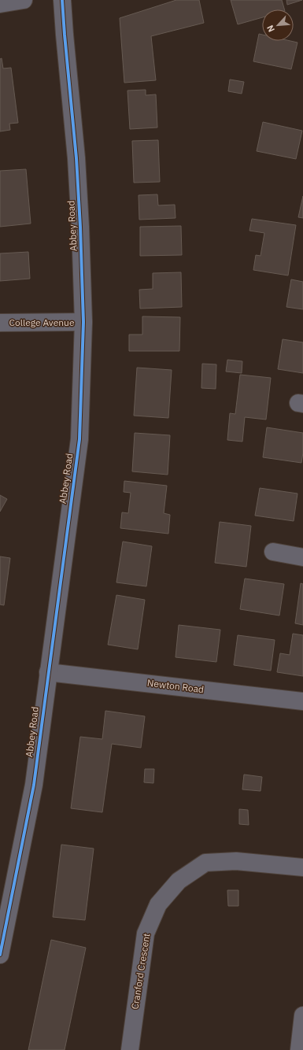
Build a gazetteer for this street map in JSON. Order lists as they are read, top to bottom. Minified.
{"streets":{"street":["Abbey Road","College Avenue","Newton Road","Cranford Crescent"]},"crossings":[["Abbey Road","College Avenue"],["Abbey Road","Newton Road"]],"north":"bottom left"}
